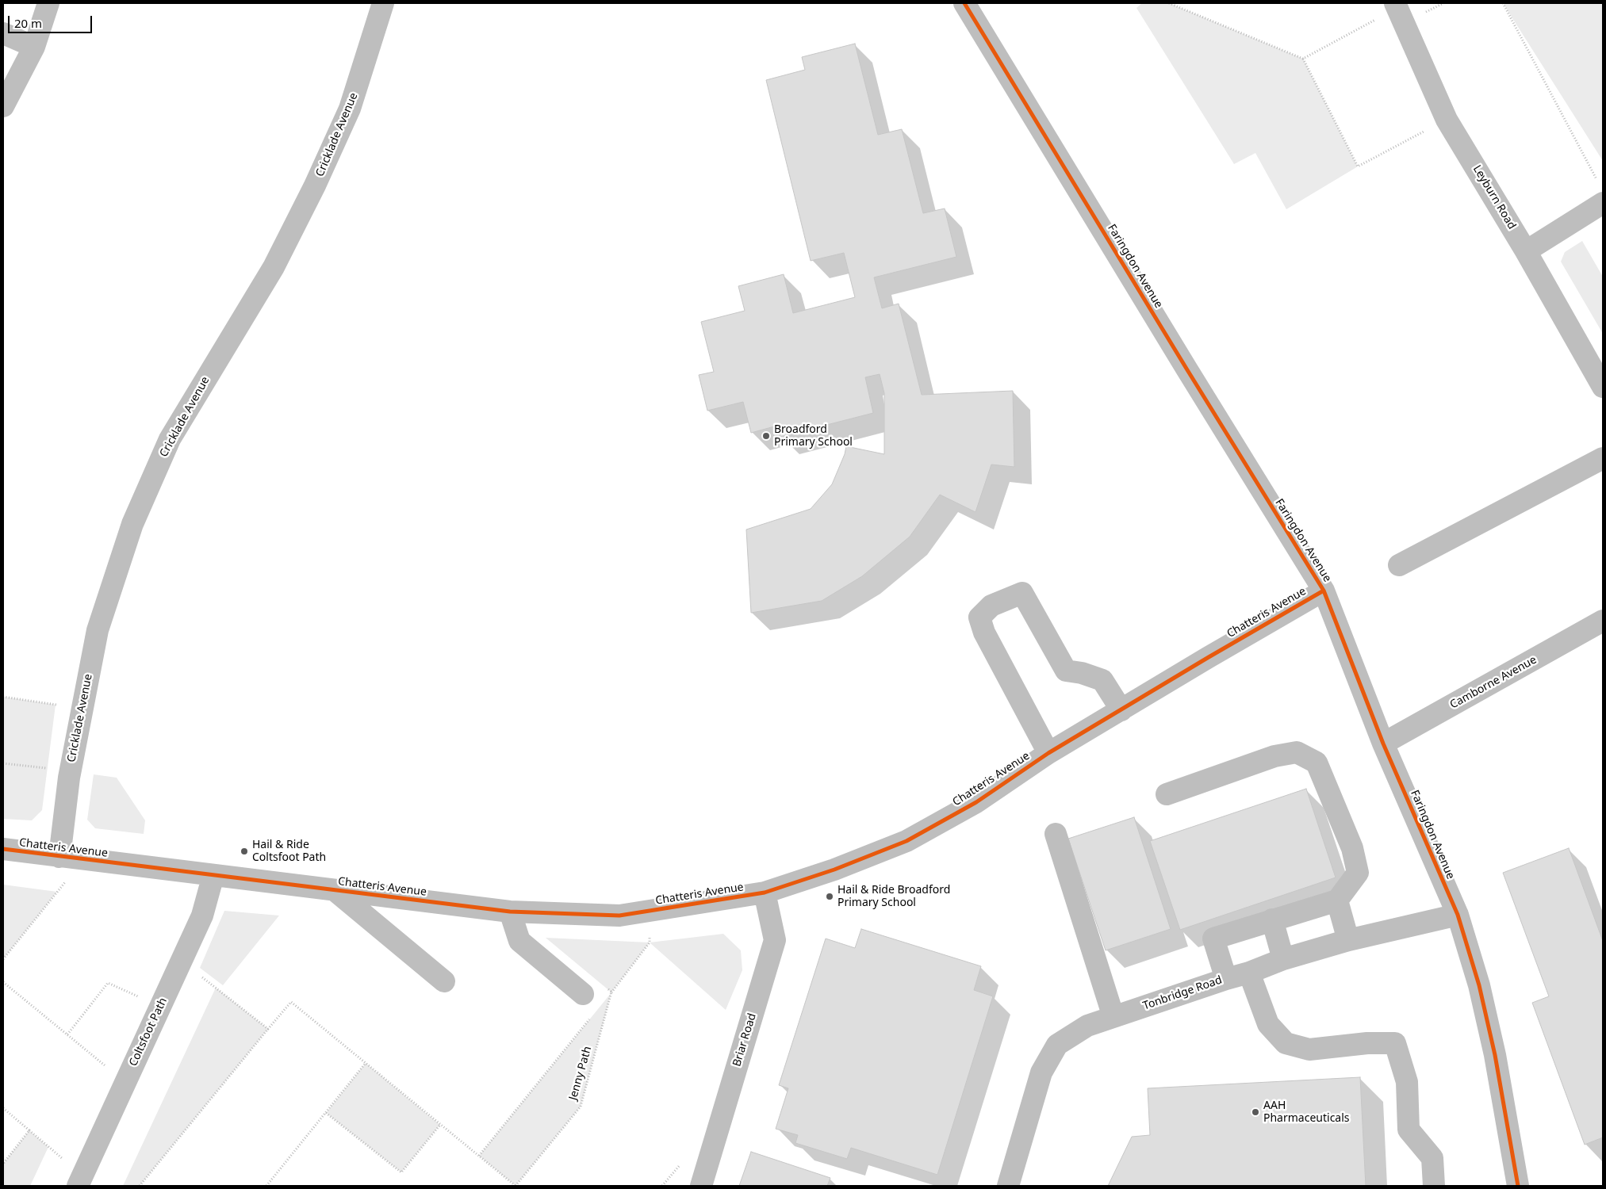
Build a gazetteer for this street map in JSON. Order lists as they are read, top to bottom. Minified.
{"streets":{"street":["Cricklade Avenue","Leyburn Road","Faringdon Avenue","Chatteris Avenue","Camborne Avenue","Tonbridge Road","Coltsfoot Path","Briar Road"],"path":["Jenny Path"]},"crossings":[["Cricklade Avenue","Chatteris Avenue"],["Faringdon Avenue","Chatteris Avenue"],["Faringdon Avenue","Camborne Avenue"],["Faringdon Avenue","Tonbridge Road"],["Chatteris Avenue","Coltsfoot Path"],["Chatteris Avenue","Briar Road"]],"places":["Broadford Primary School","Hail & Ride Coltsfoot Path","Hail & Ride Broadford Primary School","AAH Pharmaceuticals"],"scale_bar":"20 m"}
